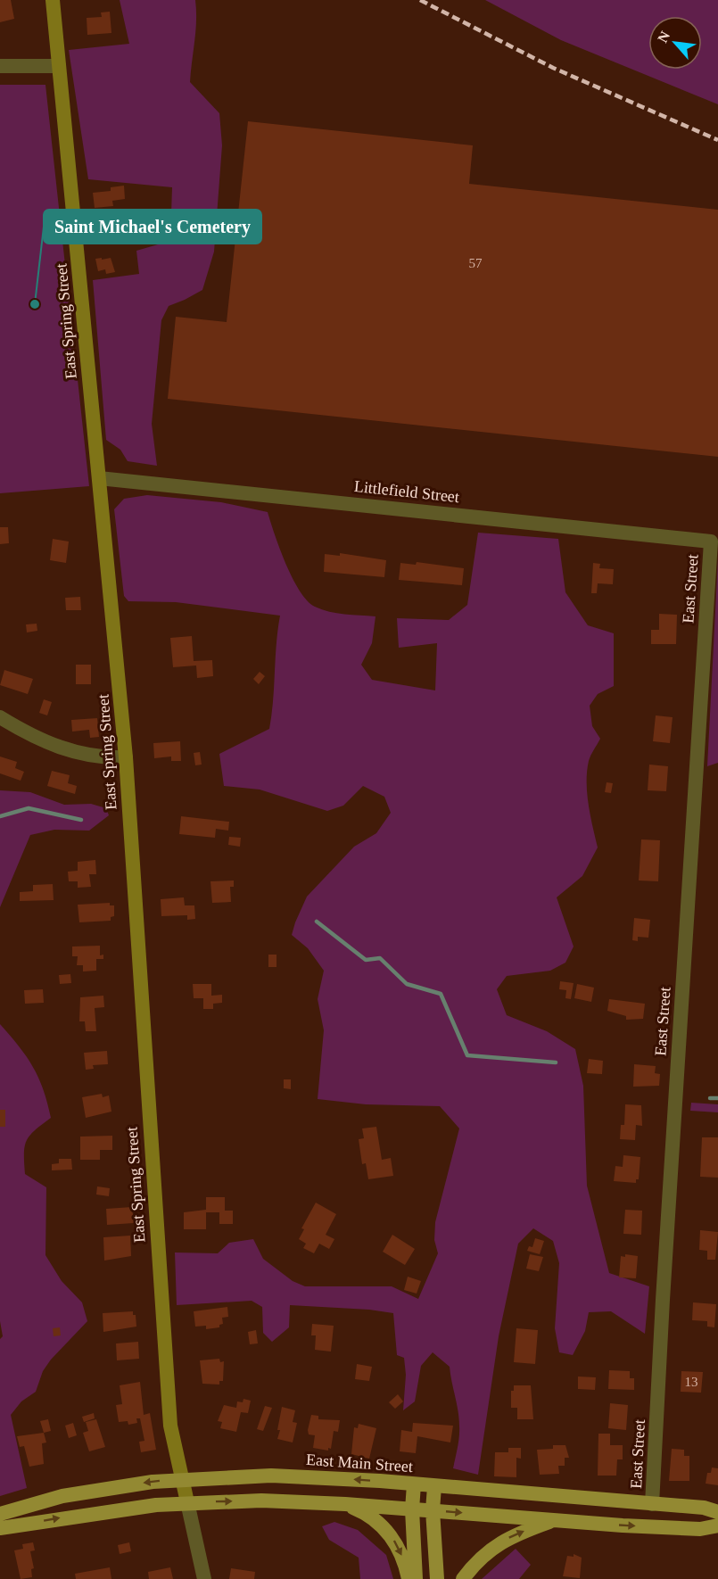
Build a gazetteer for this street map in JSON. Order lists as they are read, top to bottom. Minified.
{"streets":{"main road":["East Spring Street","East Main Street"],"street":["Littlefield Street","East Street"]},"crossings":[["East Spring Street","Littlefield Street"],["East Spring Street","East Main Street"],["Littlefield Street","East Street"],["East Street","East Main Street"]],"places":["Saint Michael's Cemetery"],"house_numbers":["57","13"],"north":"top left"}
